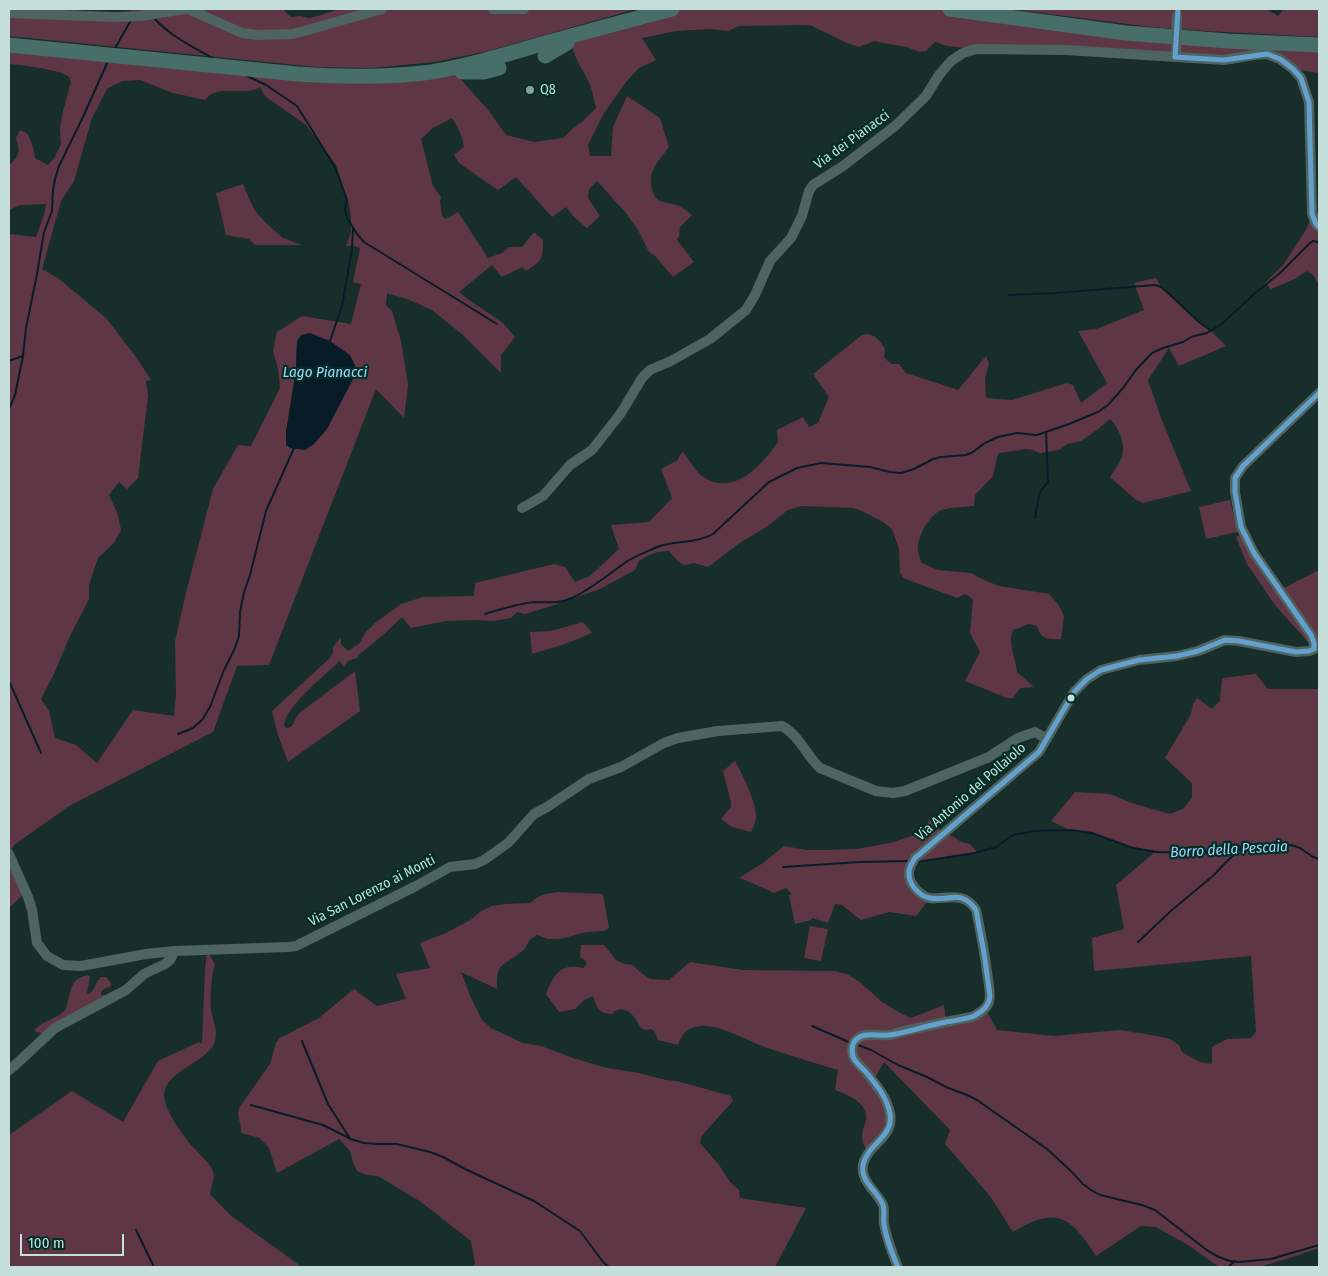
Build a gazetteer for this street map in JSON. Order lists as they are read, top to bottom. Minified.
{"streets":{"street":["Via dei Pianacci","Via Antonio del Pollaiolo","Via San Lorenzo ai Monti"]},"crossings":[["Via Antonio del Pollaiolo","Via San Lorenzo ai Monti"]],"water":["Lago Pianacci","Borro della Pescaia"],"places":["Q8"],"scale_bar":"100 m"}
